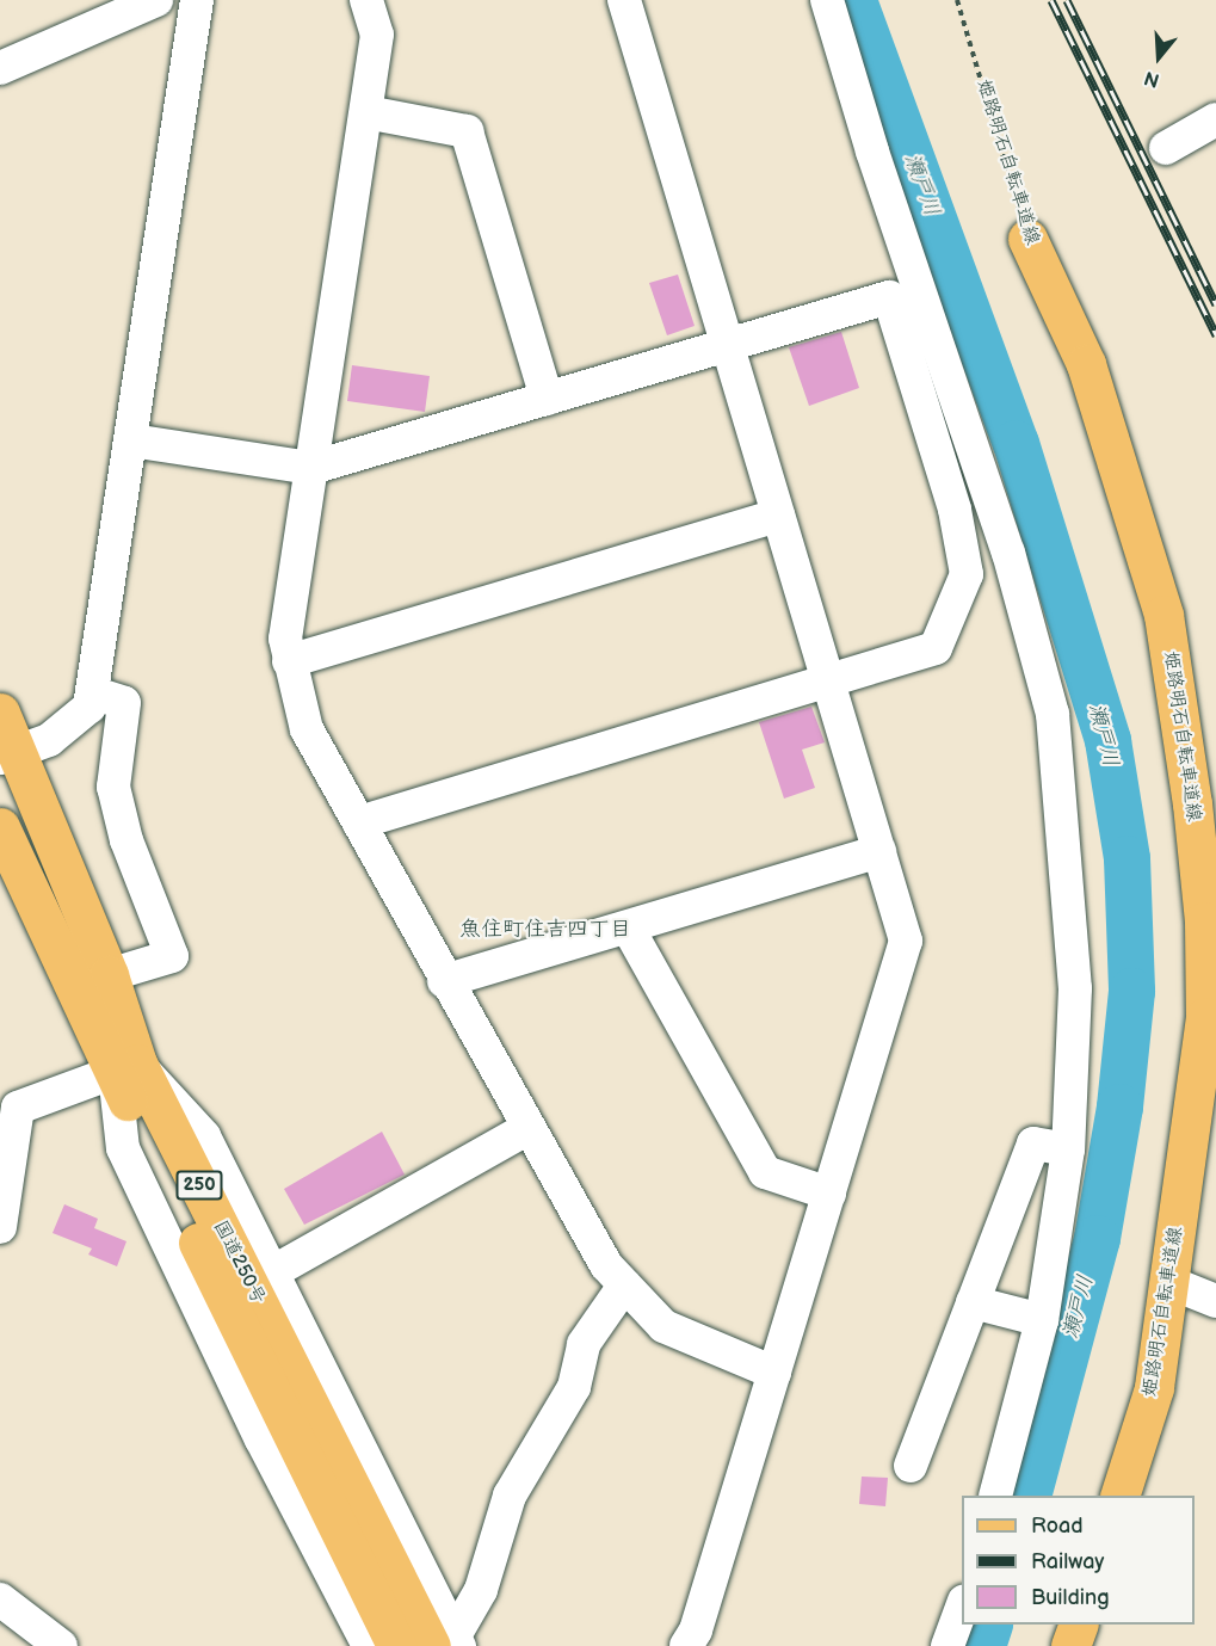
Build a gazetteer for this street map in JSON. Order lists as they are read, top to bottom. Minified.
{"streets":{"main road":["姫路明石自転車道線","250","国道250号"]},"districts":["魚住町住吉四丁目"],"water":["瀬戸川"],"legend":["Road","Railway","Building"],"north":"bottom"}
